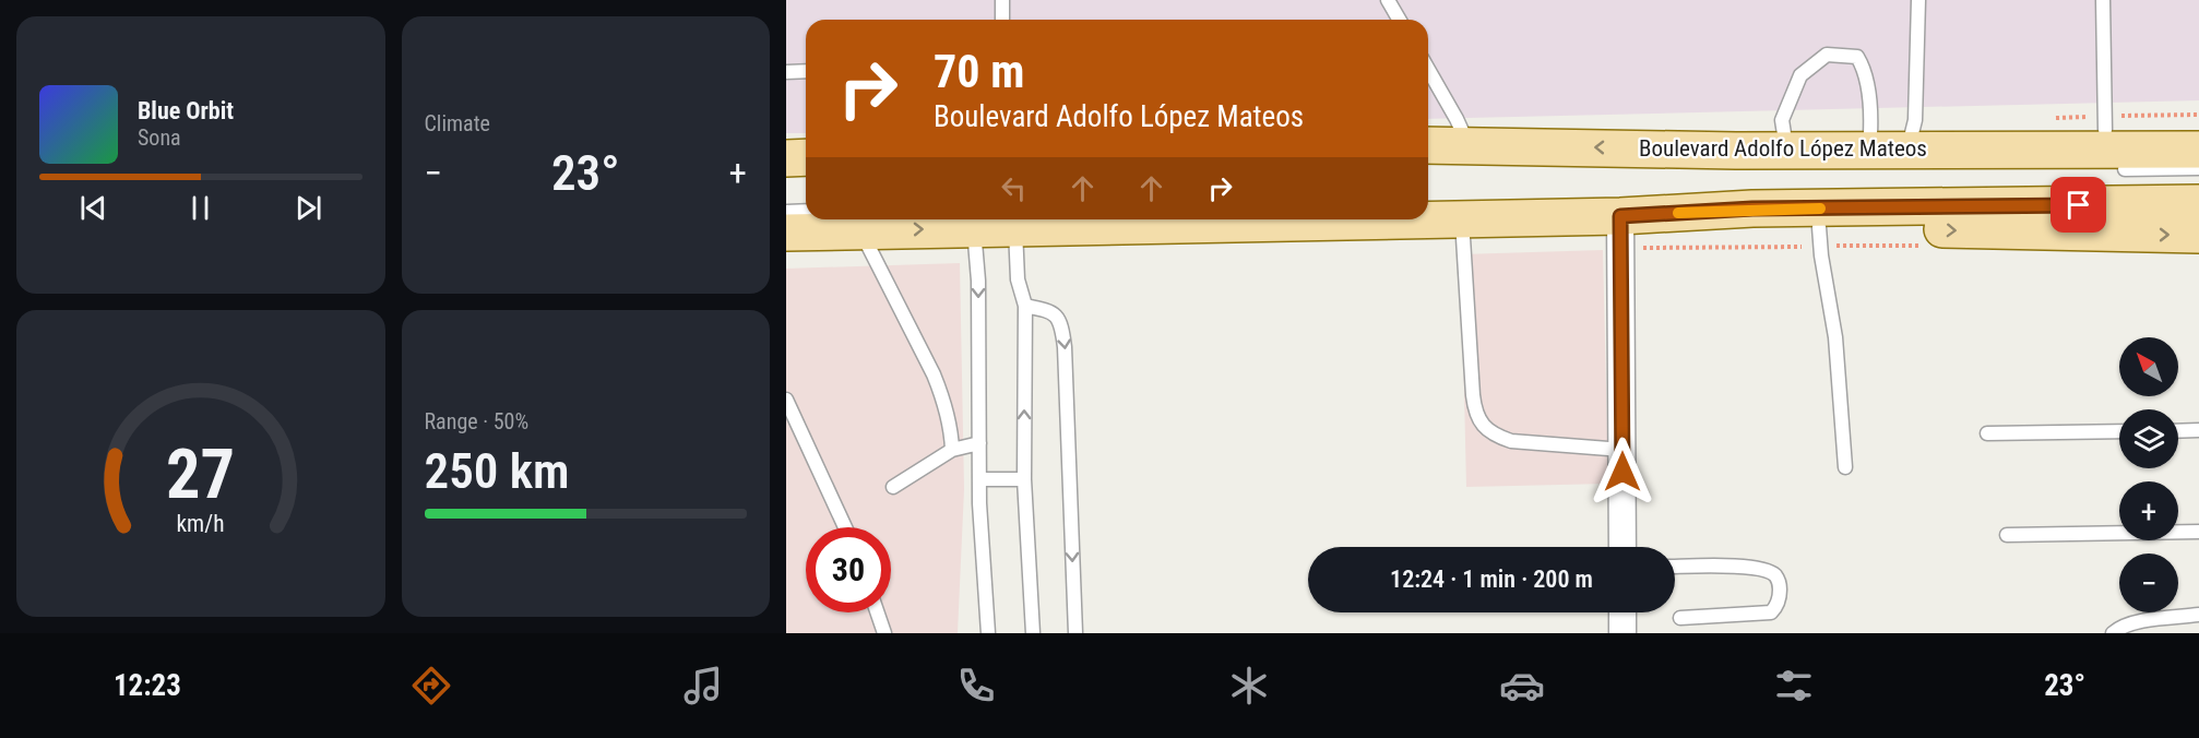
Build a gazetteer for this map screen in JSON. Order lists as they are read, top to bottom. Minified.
{"streets":{"main road":["Boulevard Adolfo López Mateos"]},"north":"top left","page":{"tile":["Climate",["Range · 50%","250 km"]],"turn":["70 m","Boulevard Adolfo López Mateos"],"song":["Blue Orbit","Sona"],"heat":["−","23°","+"],"map_buttons":["+","−"],"limit":"30","trip":"12:24 · 1 min · 200 m","tabs":["12:23","23°"],"gauge":["27","km/h"]}}
